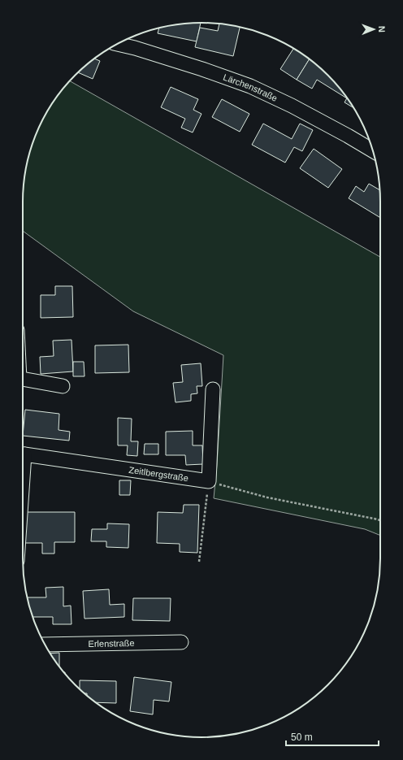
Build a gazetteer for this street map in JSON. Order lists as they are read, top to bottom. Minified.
{"streets":{"street":["Lärchenstraße","Zeitlbergstraße","Erlenstraße"]},"scale_bar":"50 m","north":"right"}
